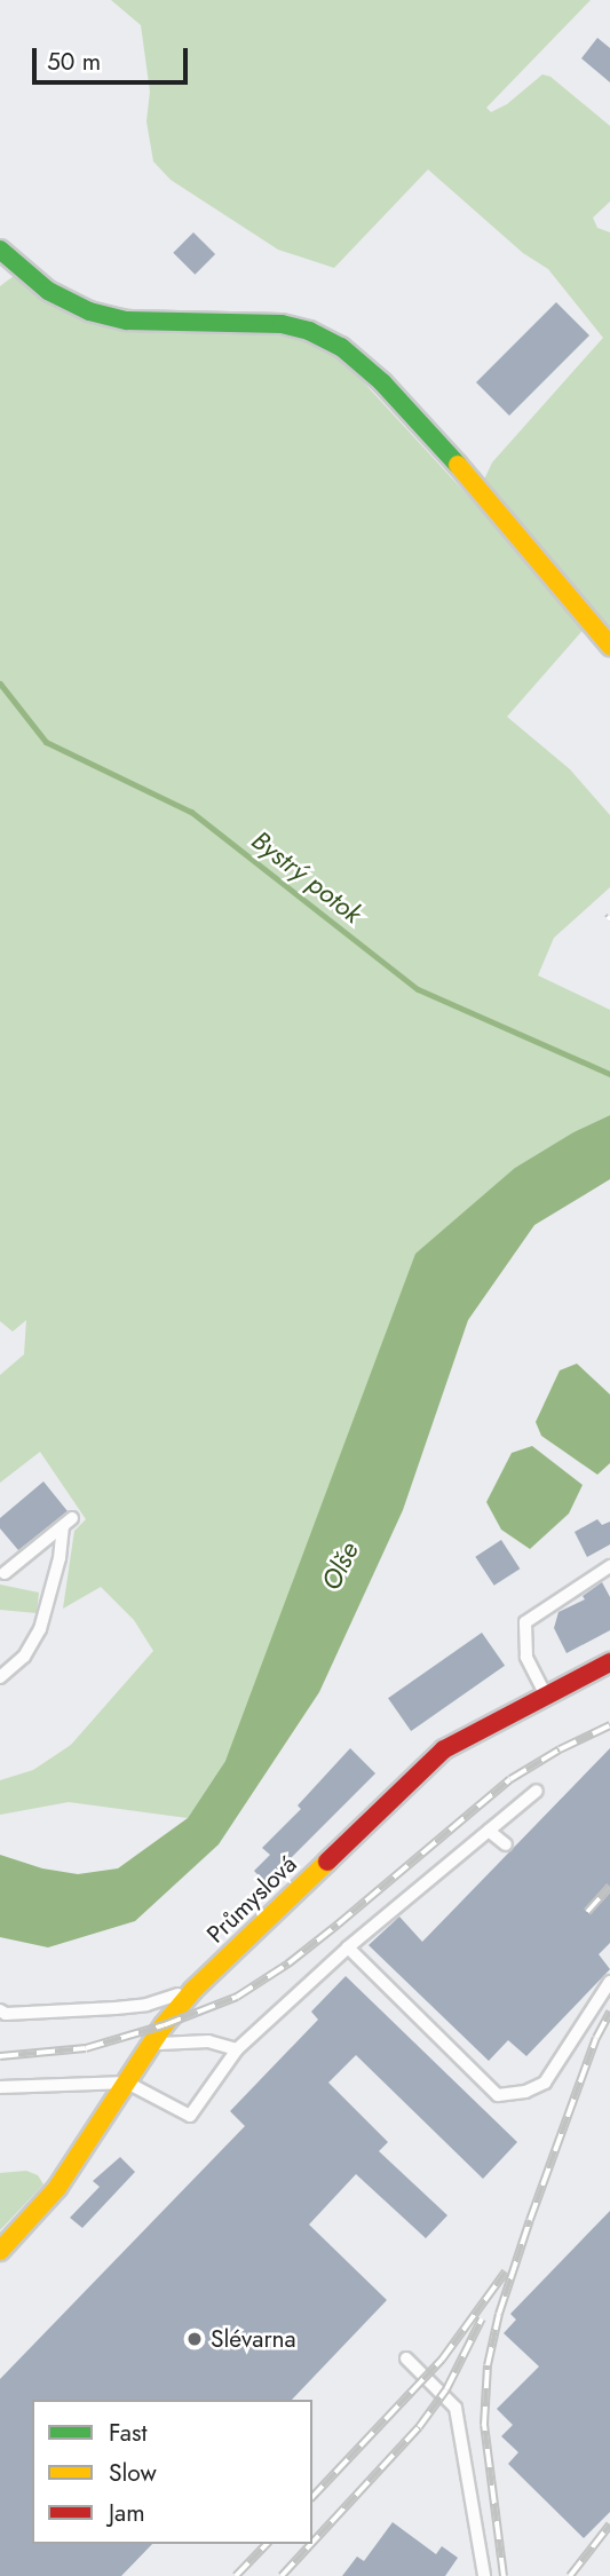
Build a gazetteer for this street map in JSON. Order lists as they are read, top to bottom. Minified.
{"streets":{"street":["Průmyslová"]},"water":["Bystrý potok","Olše"],"places":["Slévarna"],"legend":["Fast","Slow","Jam"],"scale_bar":"50 m"}
